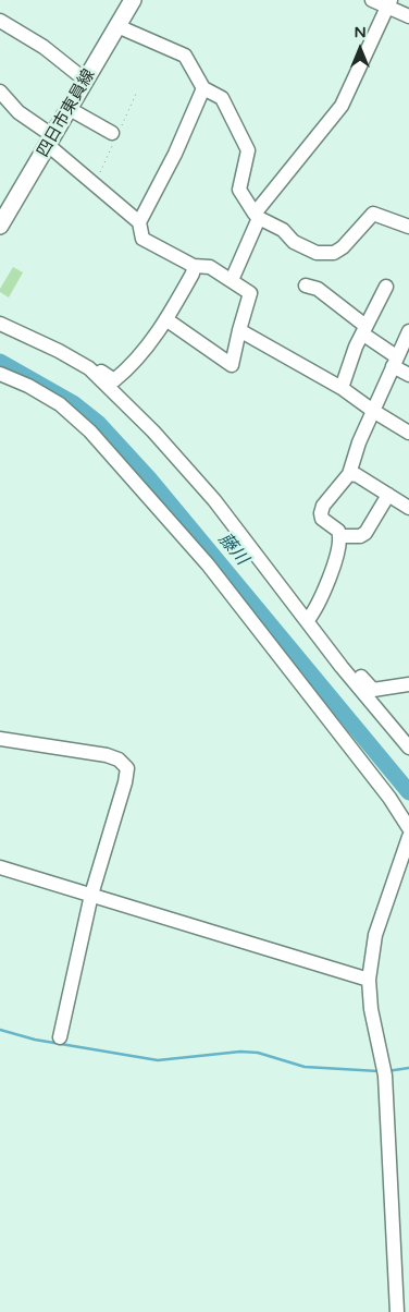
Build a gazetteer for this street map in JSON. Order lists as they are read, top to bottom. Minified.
{"streets":{"main road":["四日市東員線"]},"water":["藤川"],"north":"top"}
